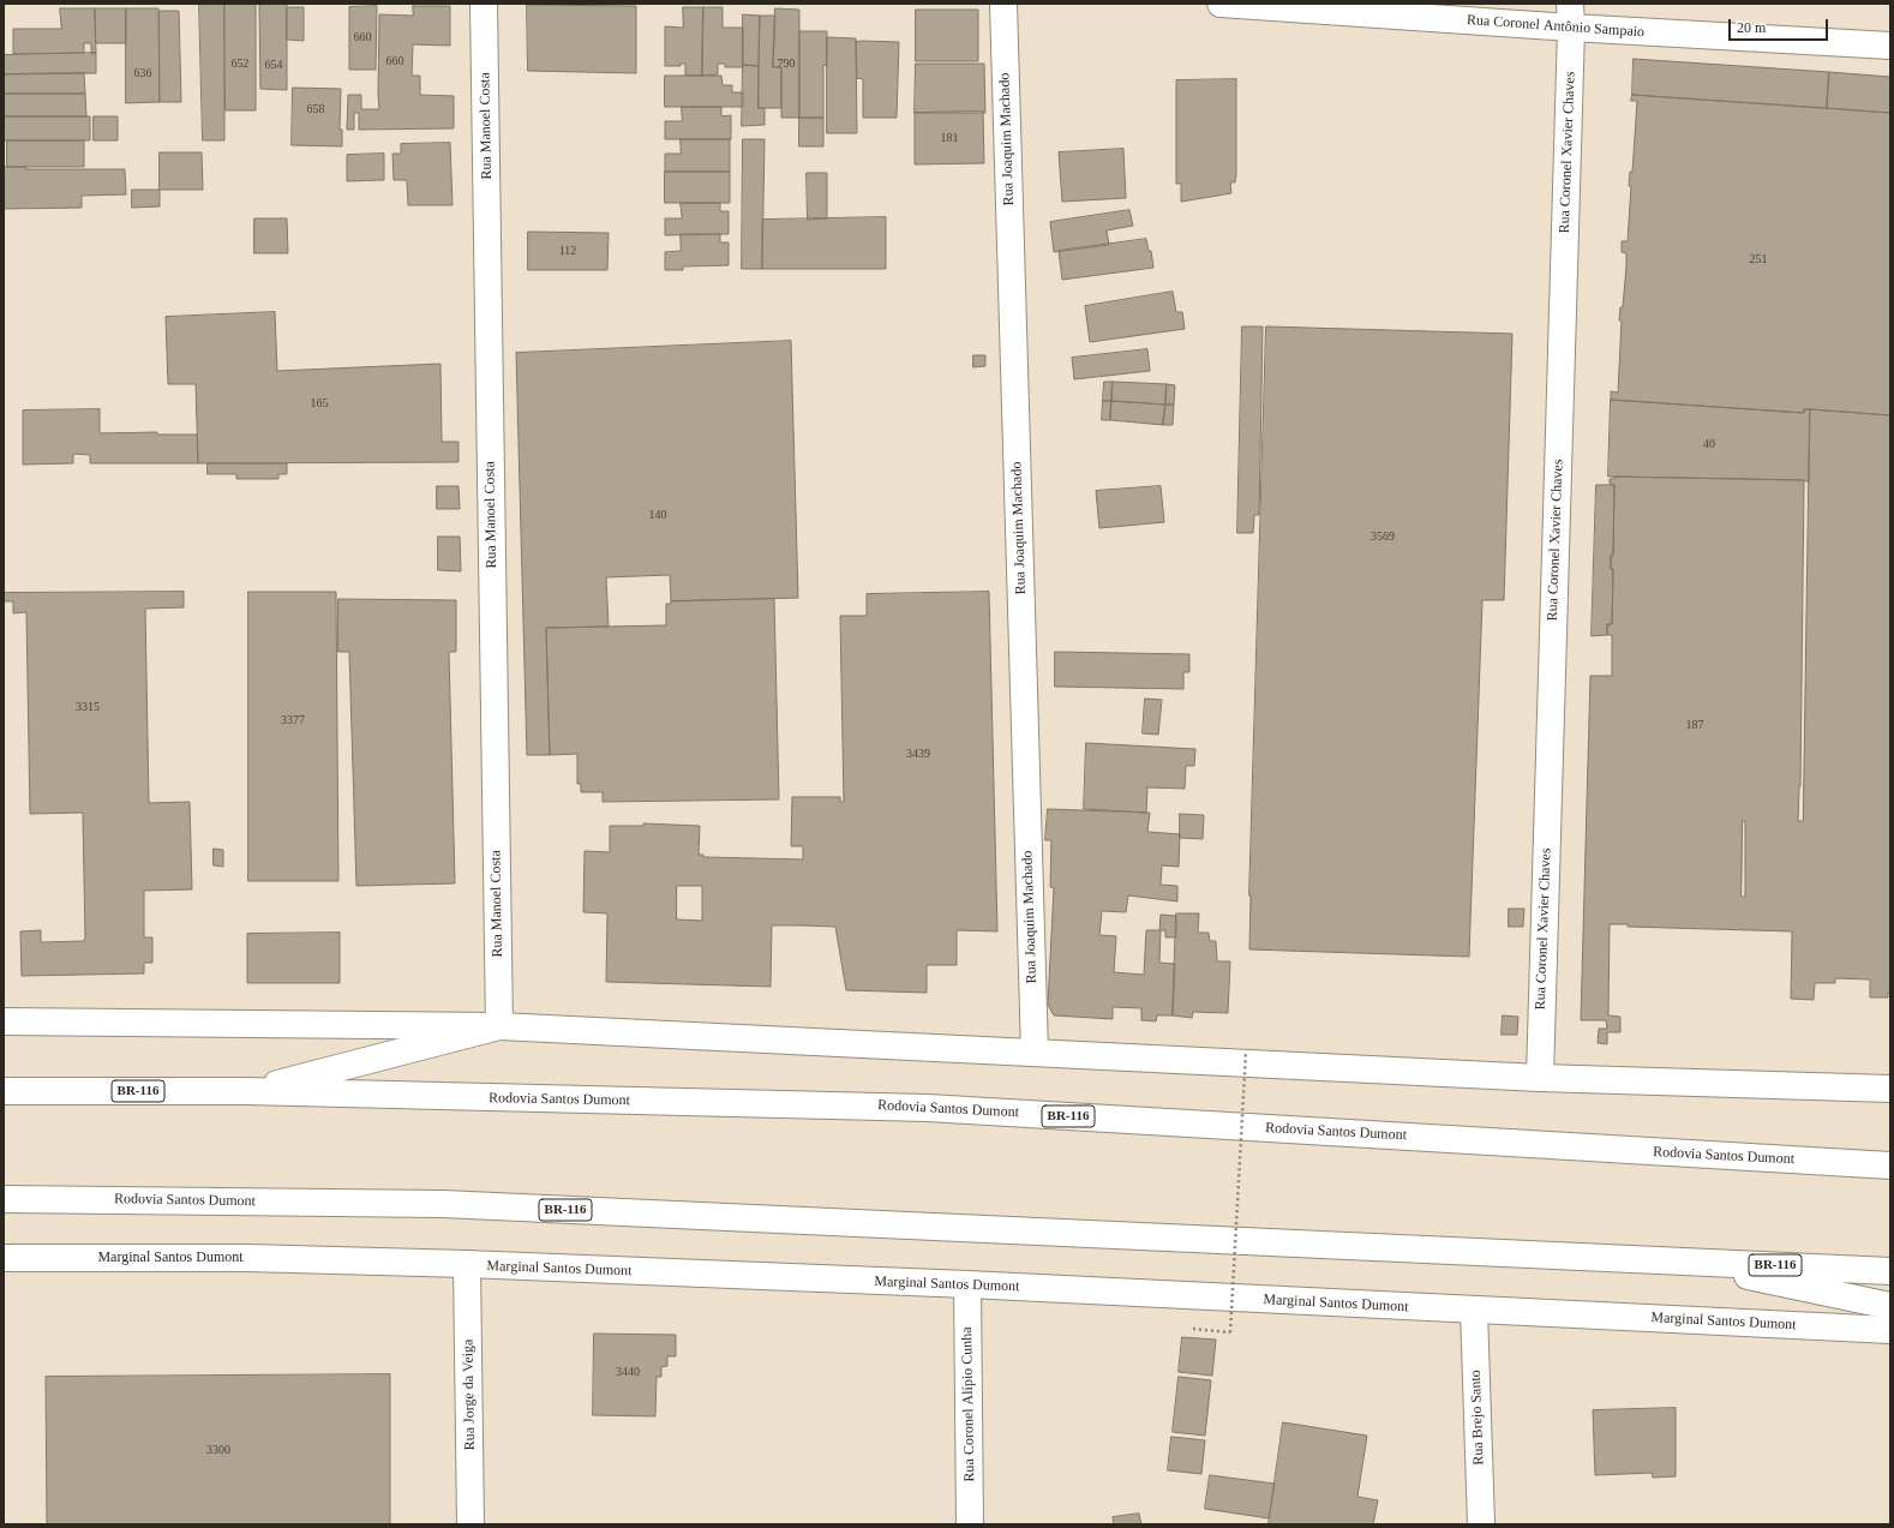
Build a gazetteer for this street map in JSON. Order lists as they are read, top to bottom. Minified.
{"streets":{"main road":["Rua Coronel Antônio Sampaio","Rua Manoel Costa","Rua Joaquim Machado","Rua Coronel Xavier Chaves","BR-116","Rodovia Santos Dumont","Marginal Santos Dumont","Rua Jorge da Veiga","Rua Coronel Alípio Cunha","Rua Brejo Santo"]},"crossings":[["Rua Coronel Antônio Sampaio","Rua Coronel Xavier Chaves"],["Marginal Santos Dumont","Rua Jorge da Veiga"],["Marginal Santos Dumont","Rua Coronel Alípio Cunha"],["Marginal Santos Dumont","Rua Brejo Santo"]],"house_numbers":["660","660","652","790","654","636","658","181","112","251","165","40","140","3569","3315","3377","187","3439","3440","3300"],"scale_bar":"20 m"}
